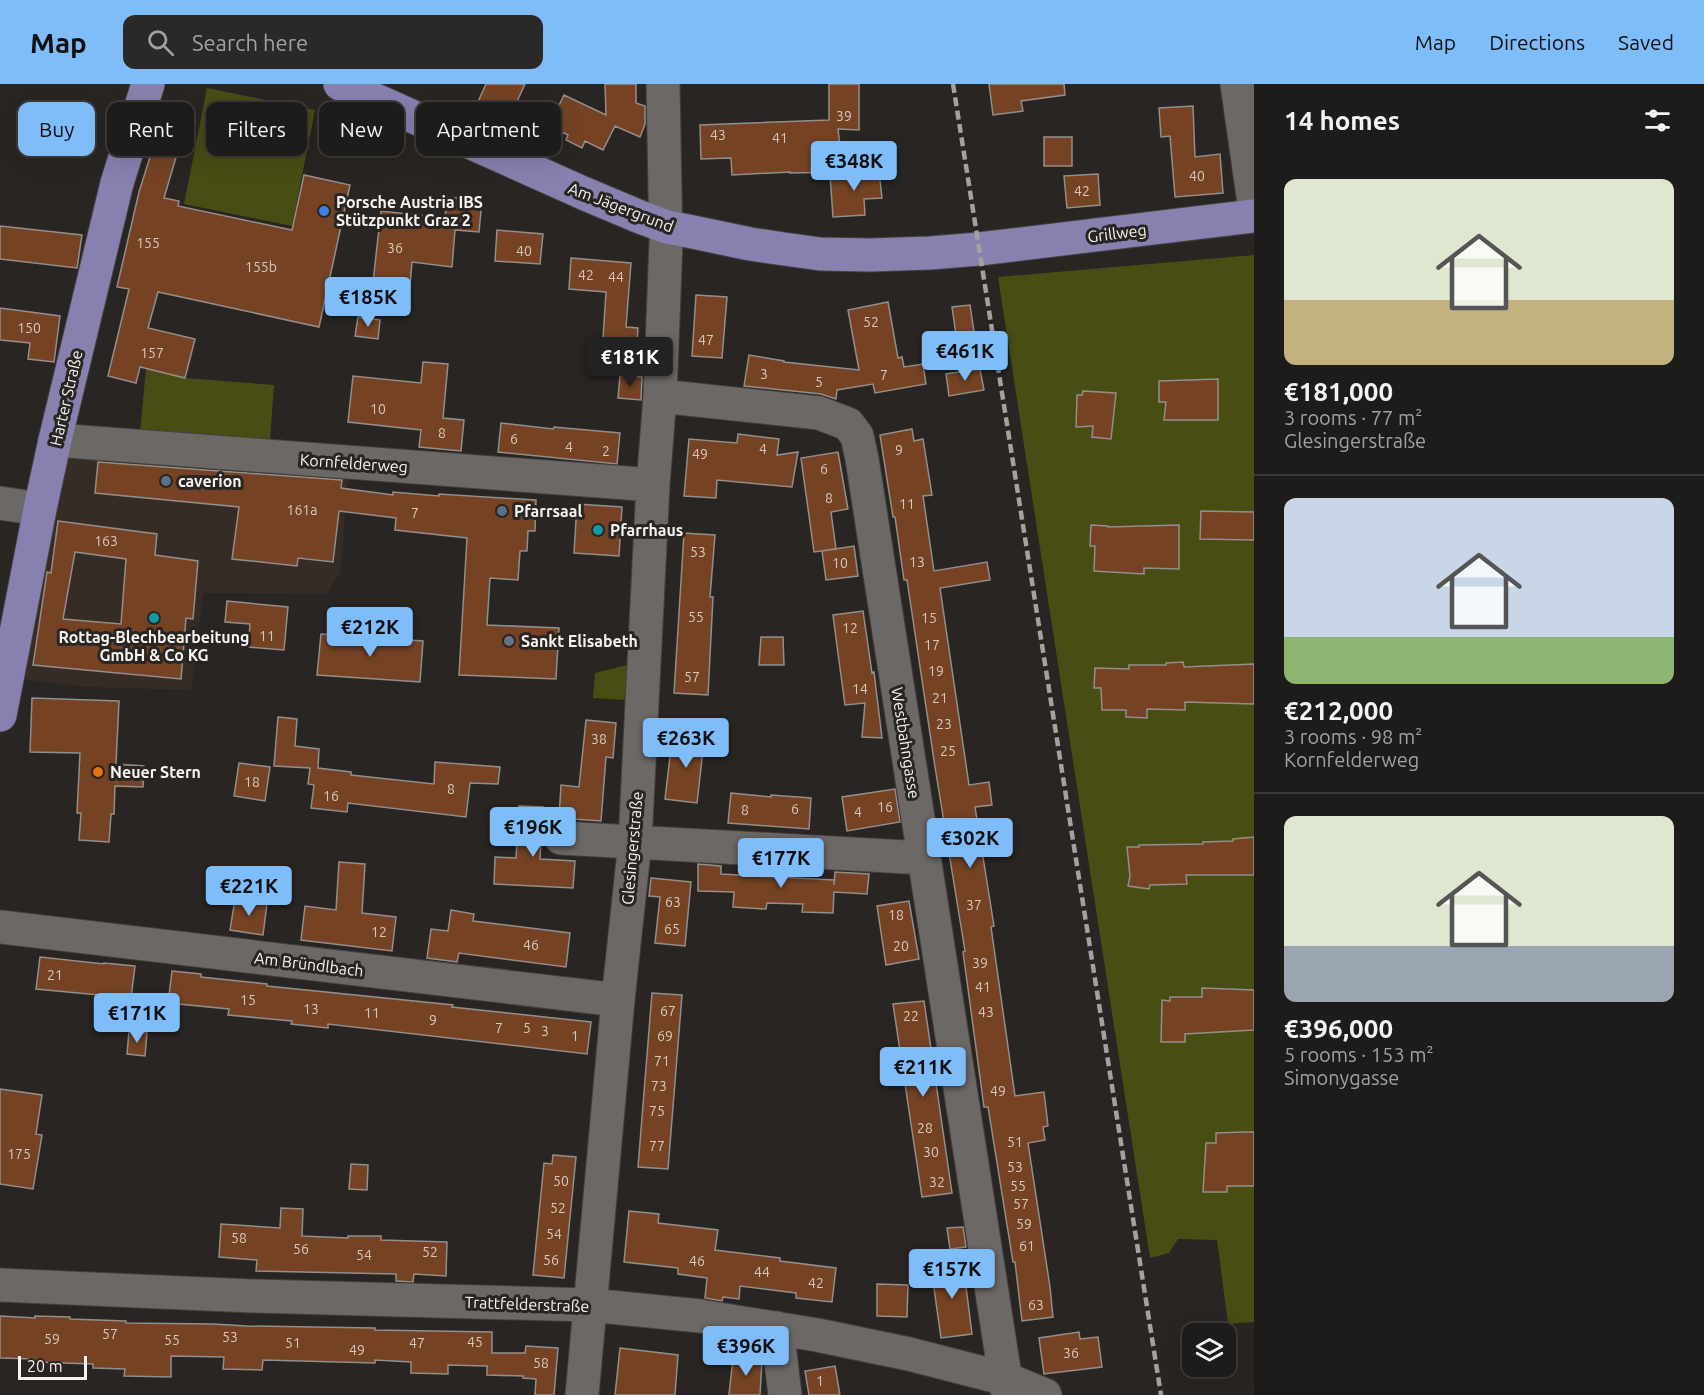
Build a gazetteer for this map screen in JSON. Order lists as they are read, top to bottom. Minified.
{"streets":{"main road":["Am Jägergrund","Grillweg","Harter Straße"],"street":["Kornfelderweg","Westbahngasse","Glesingerstraße","Am Bründlbach","Trattfelderstraße"]},"crossings":[["Am Jägergrund","Grillweg"],["Am Jägergrund","Glesingerstraße"],["Harter Straße","Kornfelderweg"],["Kornfelderweg","Glesingerstraße"],["Westbahngasse","Glesingerstraße"],["Westbahngasse","Trattfelderstraße"],["Glesingerstraße","Am Bründlbach"],["Glesingerstraße","Trattfelderstraße"]],"places":["Porsche Austria IBS Stützpunkt Graz 2","caverion","Pfarrsaal","Pfarrhaus","Rottag-Blechbearbeitung GmbH & Co KG","Sankt Elisabeth","Neuer Stern"],"house_numbers":["39","43","41","40","42","155","36","40","155b","42","44","52","150","47","157","3","7","5","10","8","6","4","4","9","2","49","6","8","11","161a","7","163","53","13","10","55","15","12","11","17","19","57","14","21","23","38","25","18","8","16","16","6","8","4","63","37","18","65","12","46","20","39","21","41","15","13","67","43","11","22","9","7","5","3","1","69","71","73","49","75","28","51","77","30","175","53","50","32","55","57","52","59","54","58","61","56","52","54","56","46","44","42","63","57","53","59","55","45","51","47","49","36","58","1"],"scale_bar":"20 m","page":{"header":"Map","search":"Search here","nav":["Map","Directions","Saved"],"heading":"14 homes","chip":["Buy","Rent","Filters","New","Apartment"],"price":["€348K","€185K","€461K","€181K","€212K","€263K","€196K","€302K","€177K","€221K","€171K","€211K","€157K","€396K"],"list":[{"name":"€181,000","note":"3 rooms · 77 m² · Glesingerstraße"},{"name":"€212,000","note":"3 rooms · 98 m² · Kornfelderweg"},{"name":"€396,000","note":"5 rooms · 153 m² · Simonygasse"}],"scale":"20 m"}}
